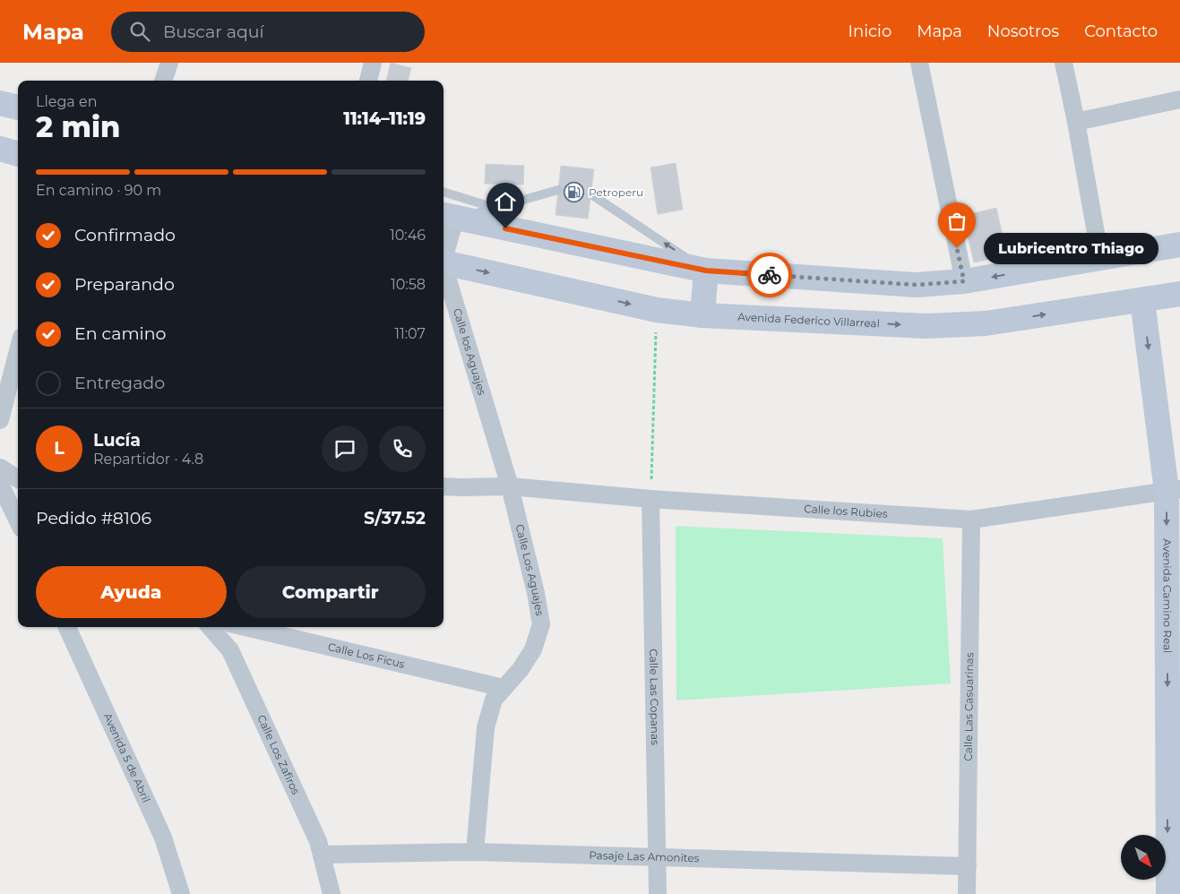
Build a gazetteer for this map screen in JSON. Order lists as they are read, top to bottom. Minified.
{"streets":{"main road":["Avenida Federico Villarreal","Avenida Camino Real"],"street":["Calle los Aguajes","Calle los Rubies","Calle Los Aguajes","Calle Los Ficus","Calle Las Copanas","Calle Las Casuarinas","Calle Los Zafiros","Avenida 5 de Abril","Pasaje Las Amonites"]},"crossings":[["Avenida Federico Villarreal","Avenida Camino Real"],["Calle los Aguajes","Calle los Rubies"],["Calle los Aguajes","Calle Los Aguajes"],["Calle los Rubies","Calle Los Aguajes"],["Calle los Rubies","Avenida Camino Real"],["Calle los Rubies","Calle Las Copanas"],["Calle los Rubies","Calle Las Casuarinas"],["Calle Los Aguajes","Calle Los Ficus"],["Calle Los Aguajes","Pasaje Las Amonites"],["Calle Las Copanas","Pasaje Las Amonites"],["Calle Las Casuarinas","Pasaje Las Amonites"],["Calle Los Zafiros","Pasaje Las Amonites"]],"one_way":["Avenida Camino Real"],"places":{"fuel station":["Petroperu"],"other":["Lubricentro Thiago"]},"north":"bottom right","page":{"header":"Mapa","search":"Buscar aquí","nav":["Inicio","Mapa","Nosotros","Contacto"],"heading":["2 min","Llega en","11:14–11:19"],"panel":["Lucía","Repartidor · 4.8","Pedido #8106","S/37.52"],"bar":"En camino · 90 m","list":[["Confirmado","10:46"],["Preparando","10:58"],["En camino","11:07"],"Entregado"],"bubble":"Lubricentro Thiago","round":"L","buttons":["Ayuda","Compartir"]}}
